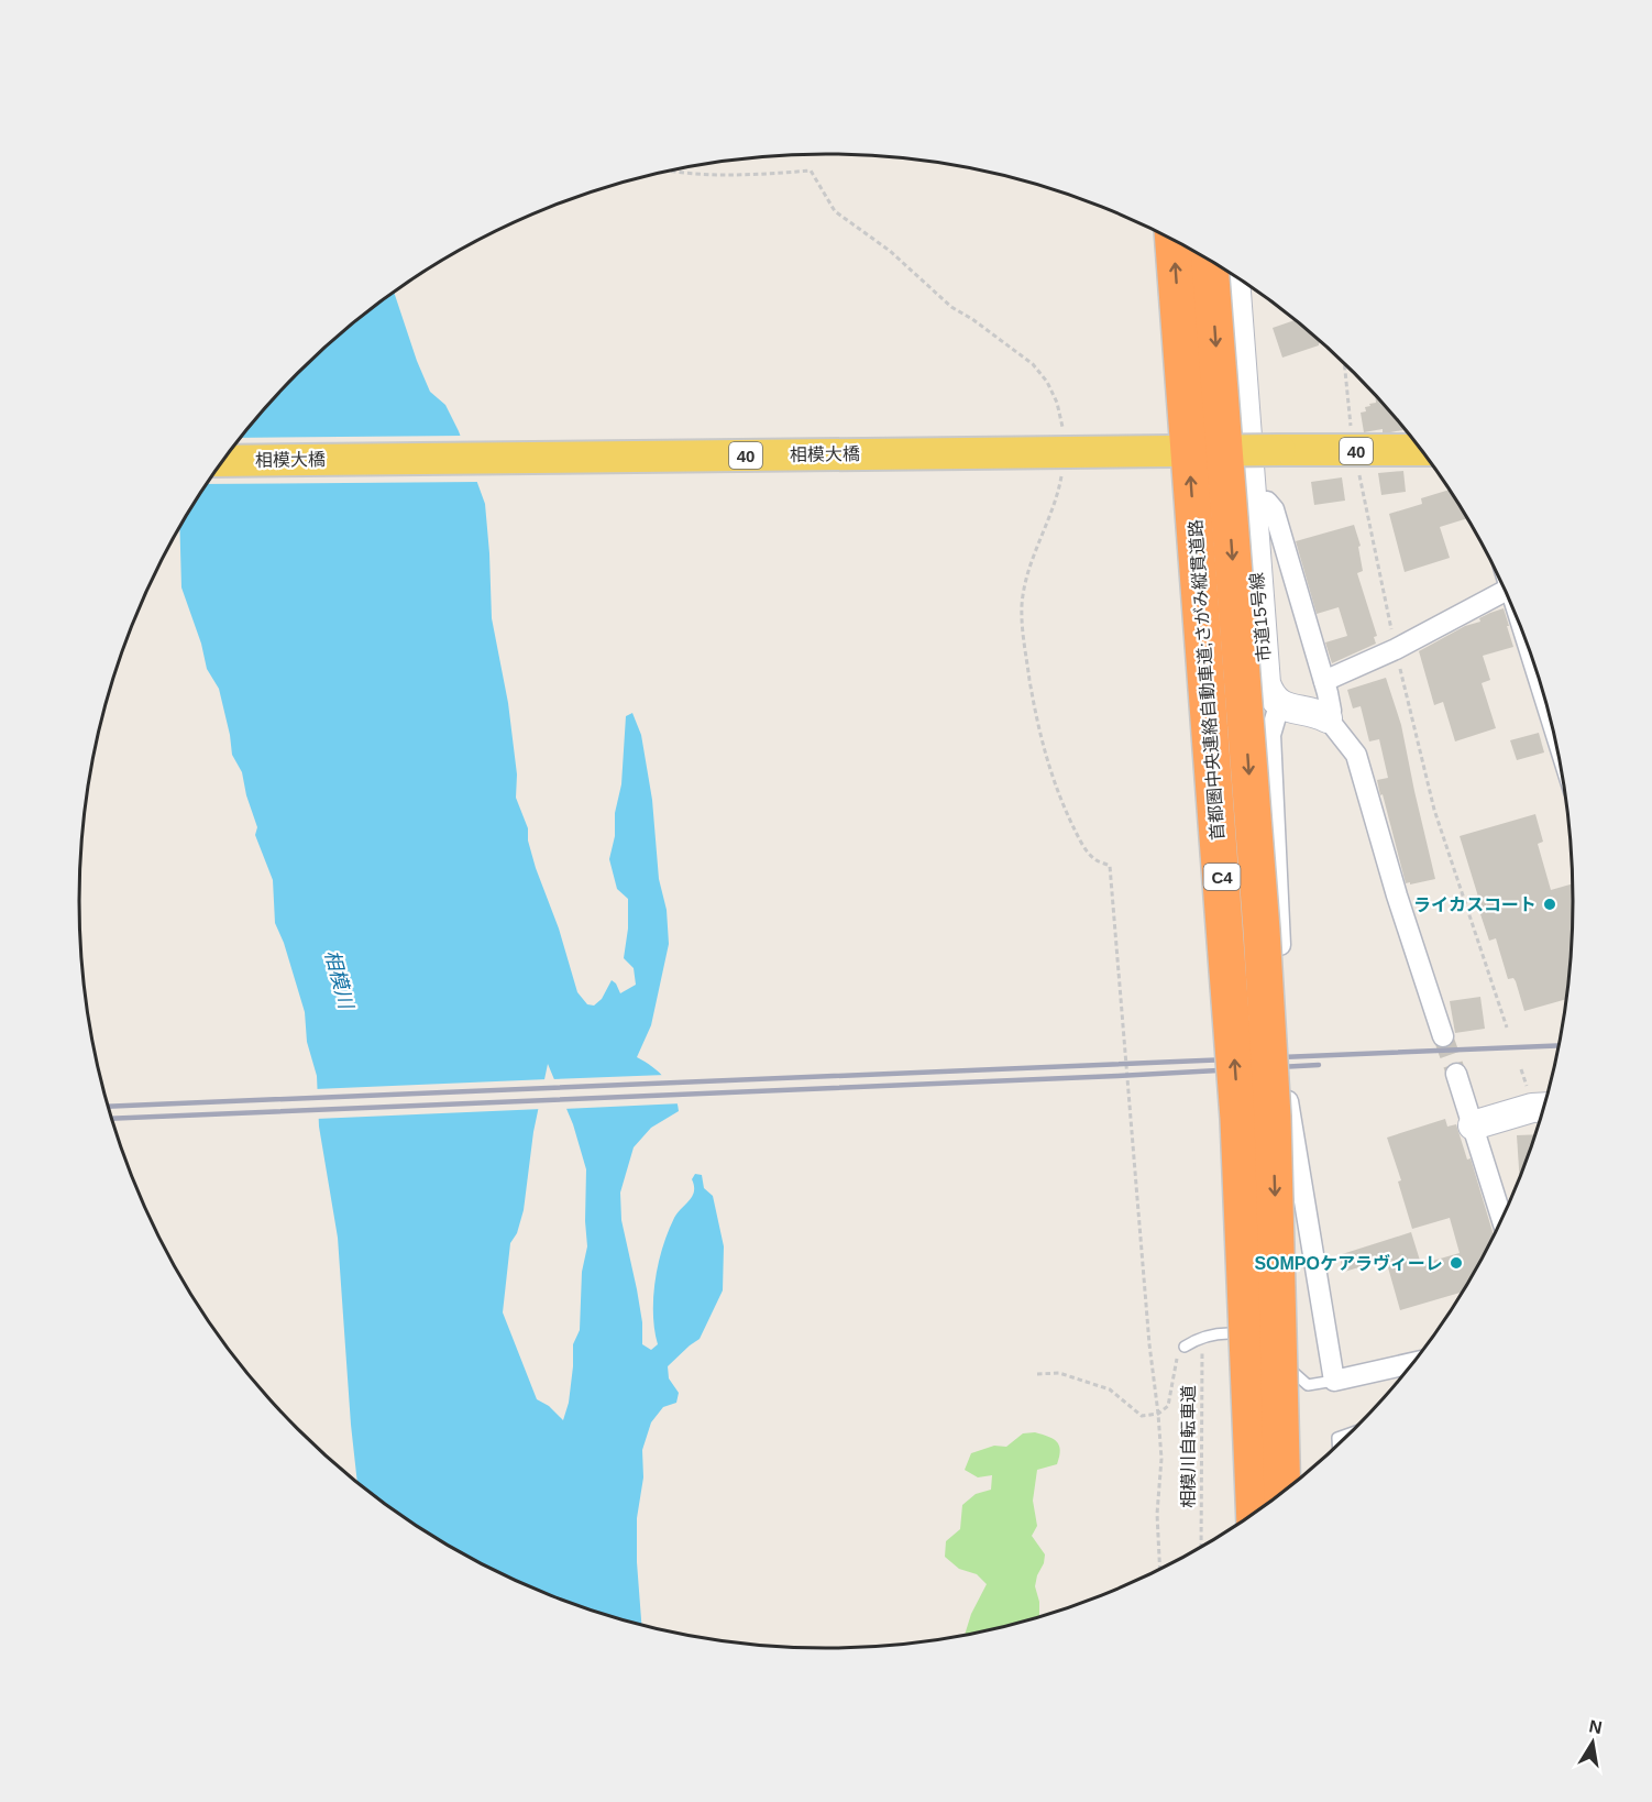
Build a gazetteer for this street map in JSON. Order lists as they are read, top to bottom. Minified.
{"streets":{"highway":["首都圏中央連絡自動車道;さがみ縦貫道路","C4"],"main road":["40","相模大橋"],"street":["市道15号線"],"path":["相模川自転車道"]},"water":["相模川"],"places":["ライカスコート","SOMPOケアラヴィーレ"],"north":"top"}
